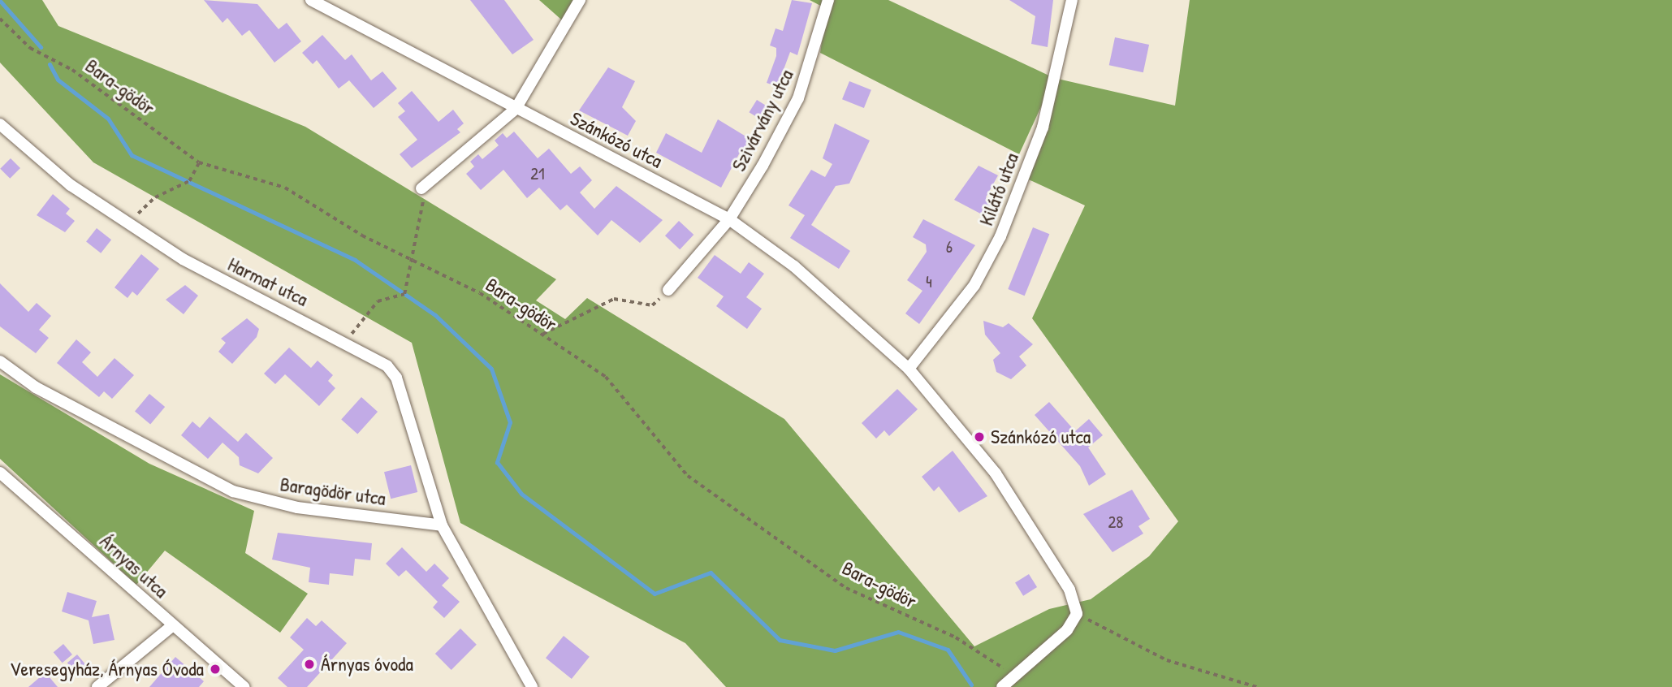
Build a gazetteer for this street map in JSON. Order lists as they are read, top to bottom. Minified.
{"streets":{"street":["Szivárvány utca","Szánkózó utca","Kilátó utca","Harmat utca","Baragödör utca","Árnyas utca"],"path":["Bara-gödör"]},"crossings":[["Szivárvány utca","Szánkózó utca"],["Szánkózó utca","Kilátó utca"],["Harmat utca","Baragödör utca"]],"places":["Szánkózó utca","Árnyas óvoda","Veresegyház, Árnyas Óvoda"],"house_numbers":["21","6","4","28"]}
